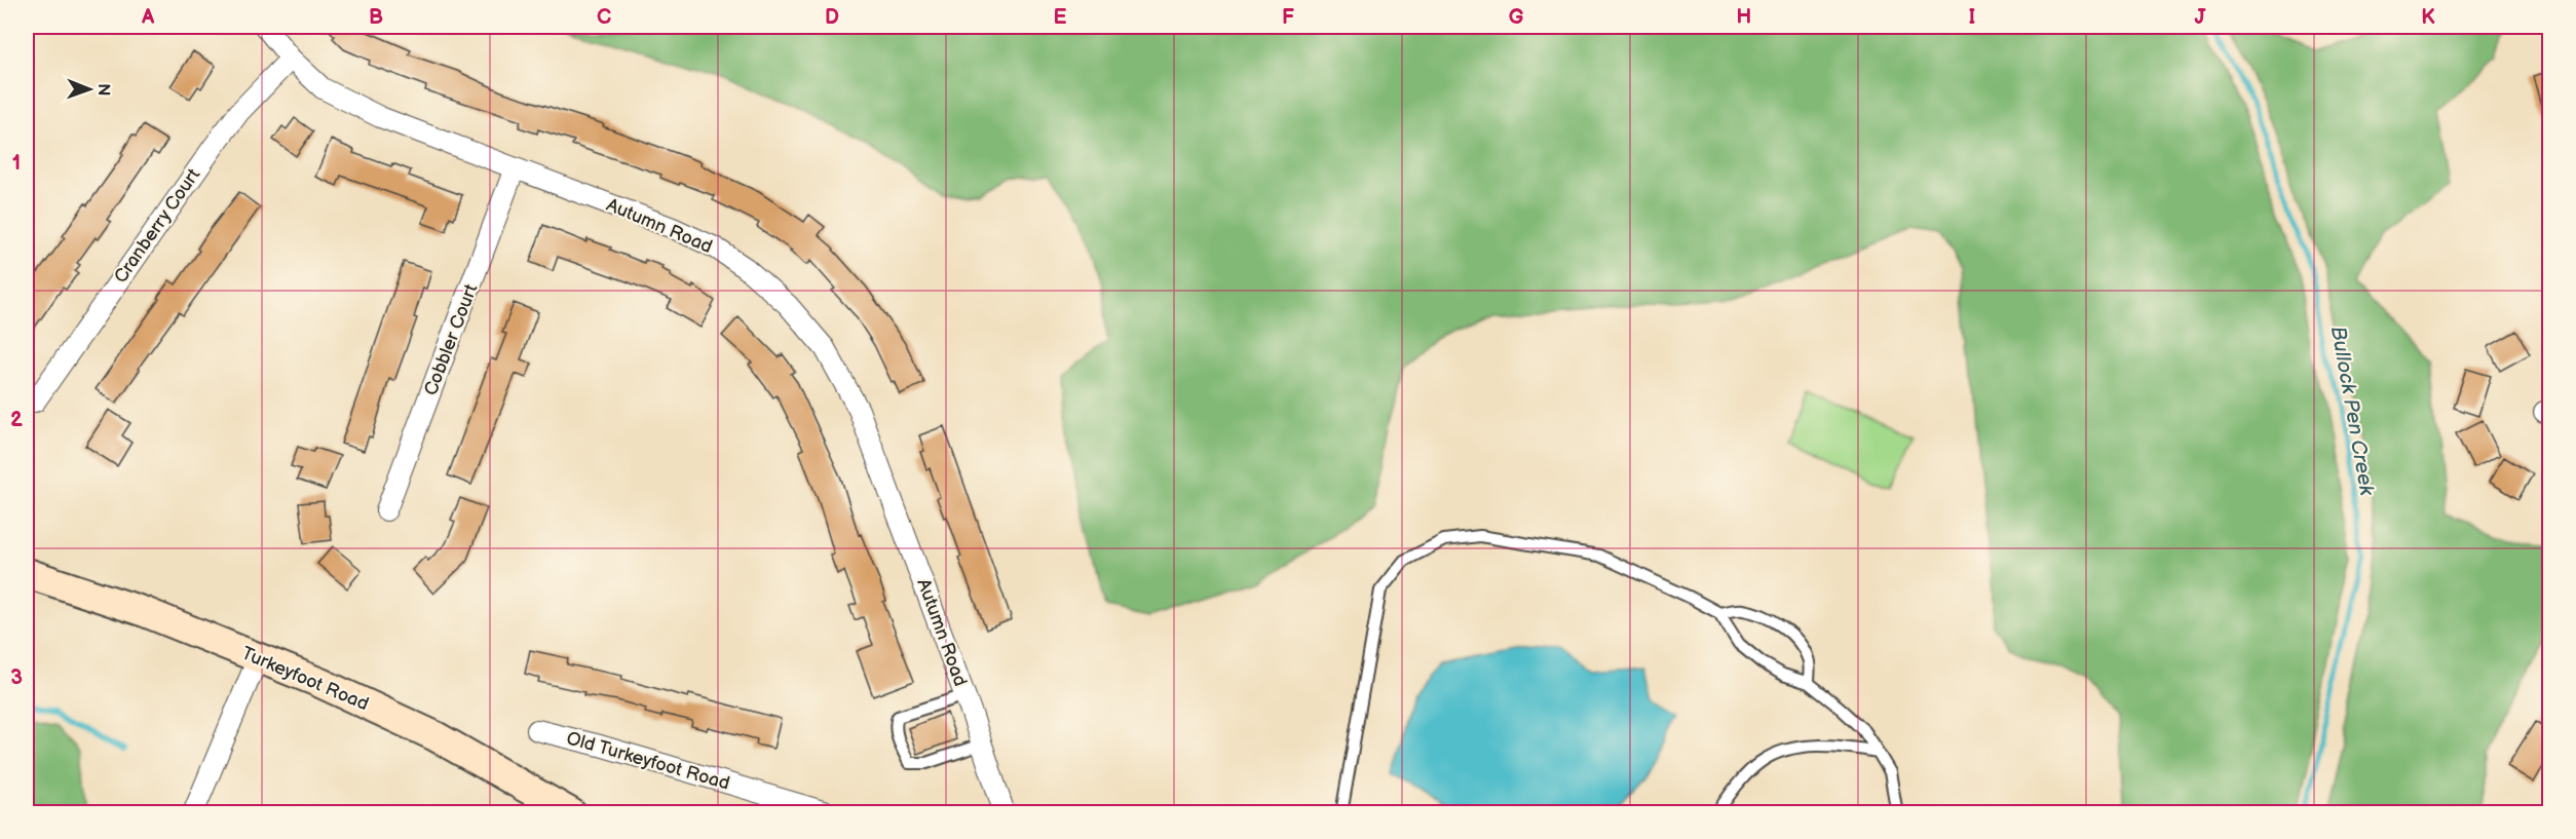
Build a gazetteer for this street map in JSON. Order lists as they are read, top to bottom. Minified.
{"streets":{"main road":["Turkeyfoot Road"],"street":["Cranberry Court","Autumn Road","Cobbler Court","Old Turkeyfoot Road"]},"crossings":[["Cranberry Court","Autumn Road"],["Autumn Road","Cobbler Court"]],"water":["Bullock Pen Creek"],"north":"right","grid":{"columns":["A","B","C","D","E","F","G","H","I","J","K"],"rows":["1","2","3"]}}
